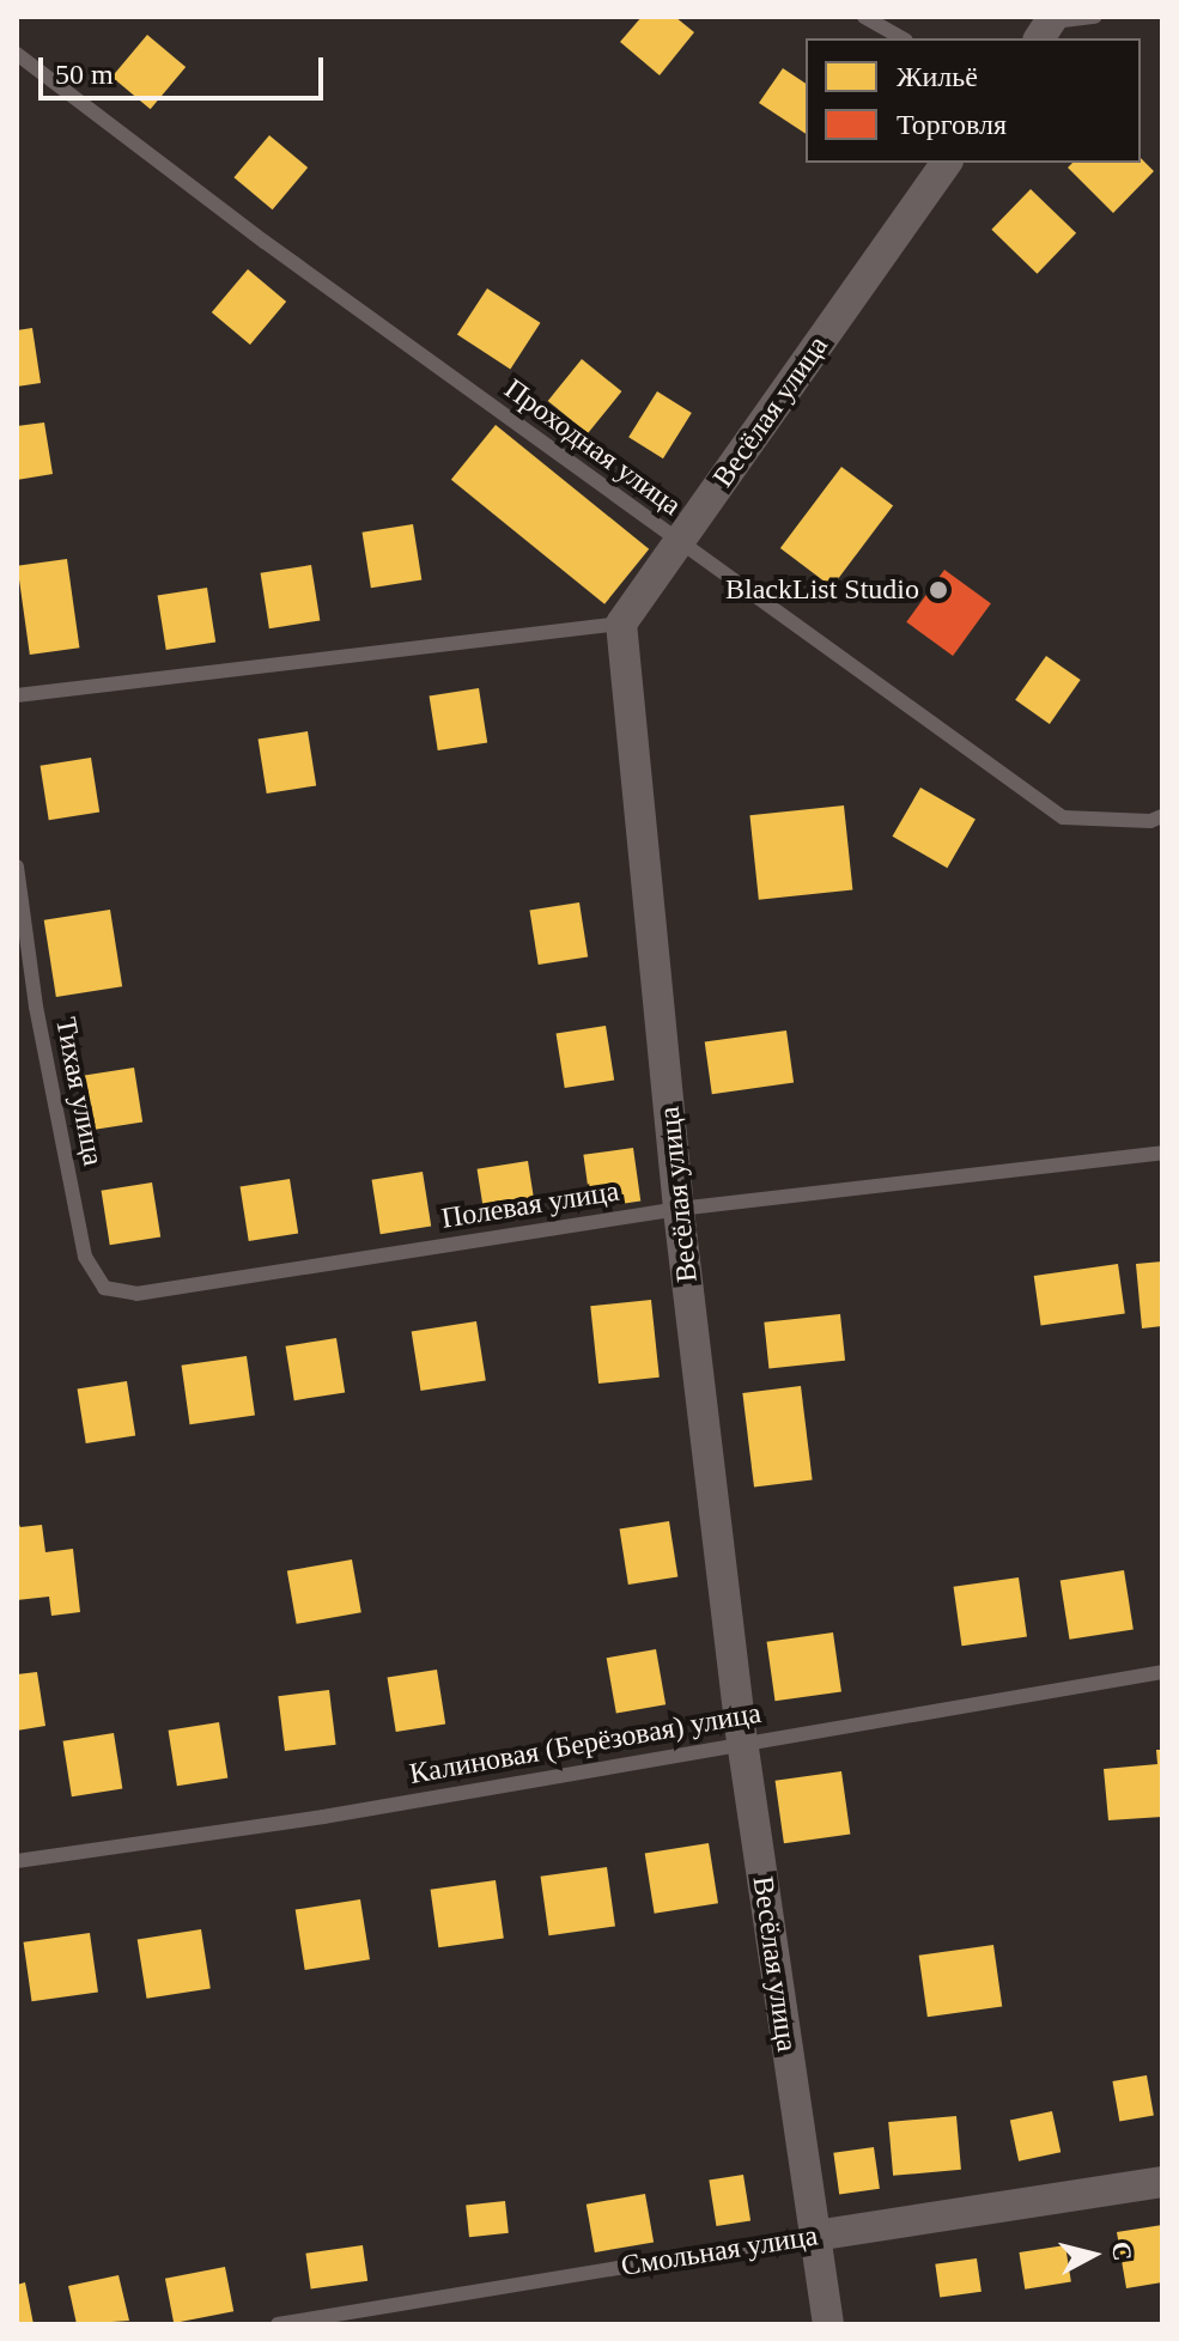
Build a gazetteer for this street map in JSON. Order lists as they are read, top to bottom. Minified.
{"streets":{"street":["Весёлая улица","Смольная улица"],"lane":["Проходная улица","Тихая улица","Полевая улица","Калиновая (Берёзовая) улица"]},"crossings":[["Весёлая улица","Проходная улица"],["Весёлая улица","Полевая улица"],["Весёлая улица","Калиновая (Берёзовая) улица"],["Весёлая улица","Смольная улица"],["Тихая улица","Полевая улица"]],"places":["BlackList Studio"],"legend":["Жильё","Торговля"],"scale_bar":"50 m","north":"right"}
